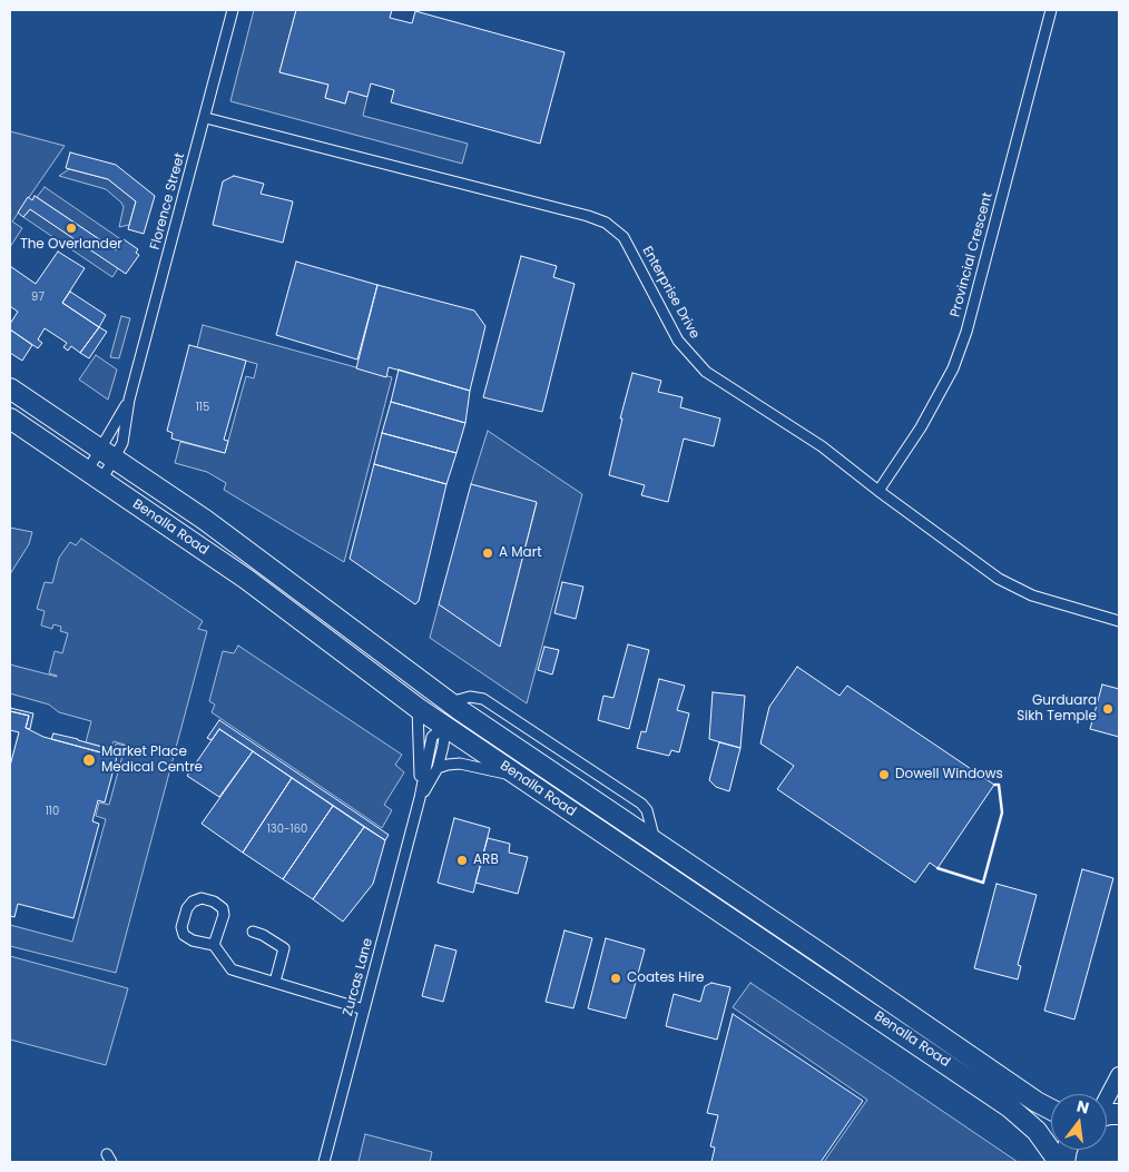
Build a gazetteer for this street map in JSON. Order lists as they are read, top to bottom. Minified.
{"streets":{"highway":["Benalla Road"],"street":["Florence Street","Provincial Crescent","Enterprise Drive","Zurcas Lane"]},"crossings":[["Florence Street","Enterprise Drive"],["Florence Street","Benalla Road"],["Provincial Crescent","Enterprise Drive"],["Benalla Road","Zurcas Lane"]],"places":["The Overlander","A Mart","Gurduara Sikh Temple","Market Place Medical Centre","Dowell Windows","ARB","Coates Hire"],"house_numbers":["97","115","110","130-160"],"north":"top"}
